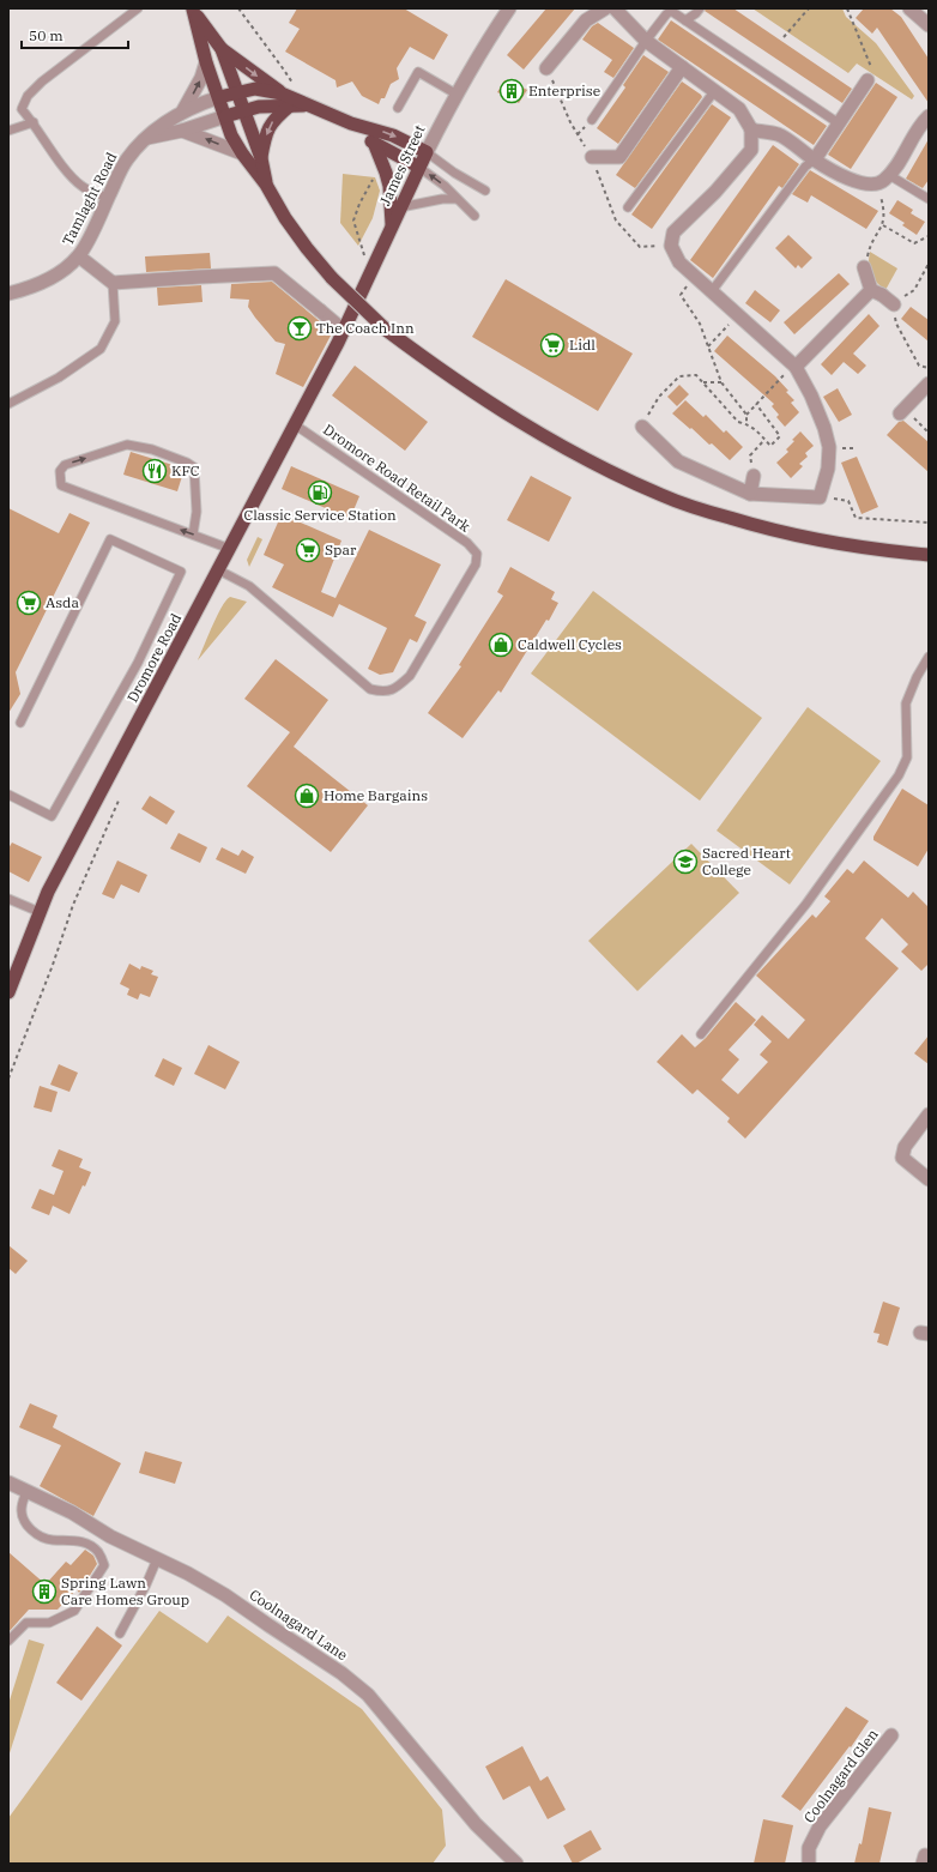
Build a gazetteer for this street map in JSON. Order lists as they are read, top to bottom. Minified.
{"streets":{"highway":["James Street","Dromore Road"],"street":["Tamlaght Road","Coolnagard Lane","Coolnagard Glen"],"lane":["Dromore Road Retail Park"]},"crossings":[["James Street","Dromore Road"],["Dromore Road Retail Park","Dromore Road"]],"places":{"building":["Enterprise","Spring Lawn Care Homes Group"],"bar":["The Coach Inn"],"supermarket":["Lidl","Spar","Asda"],"restaurant":["KFC"],"fuel station":["Classic Service Station"],"shop":["Caldwell Cycles","Home Bargains"],"school or university":["Sacred Heart College"]},"scale_bar":"50 m"}
